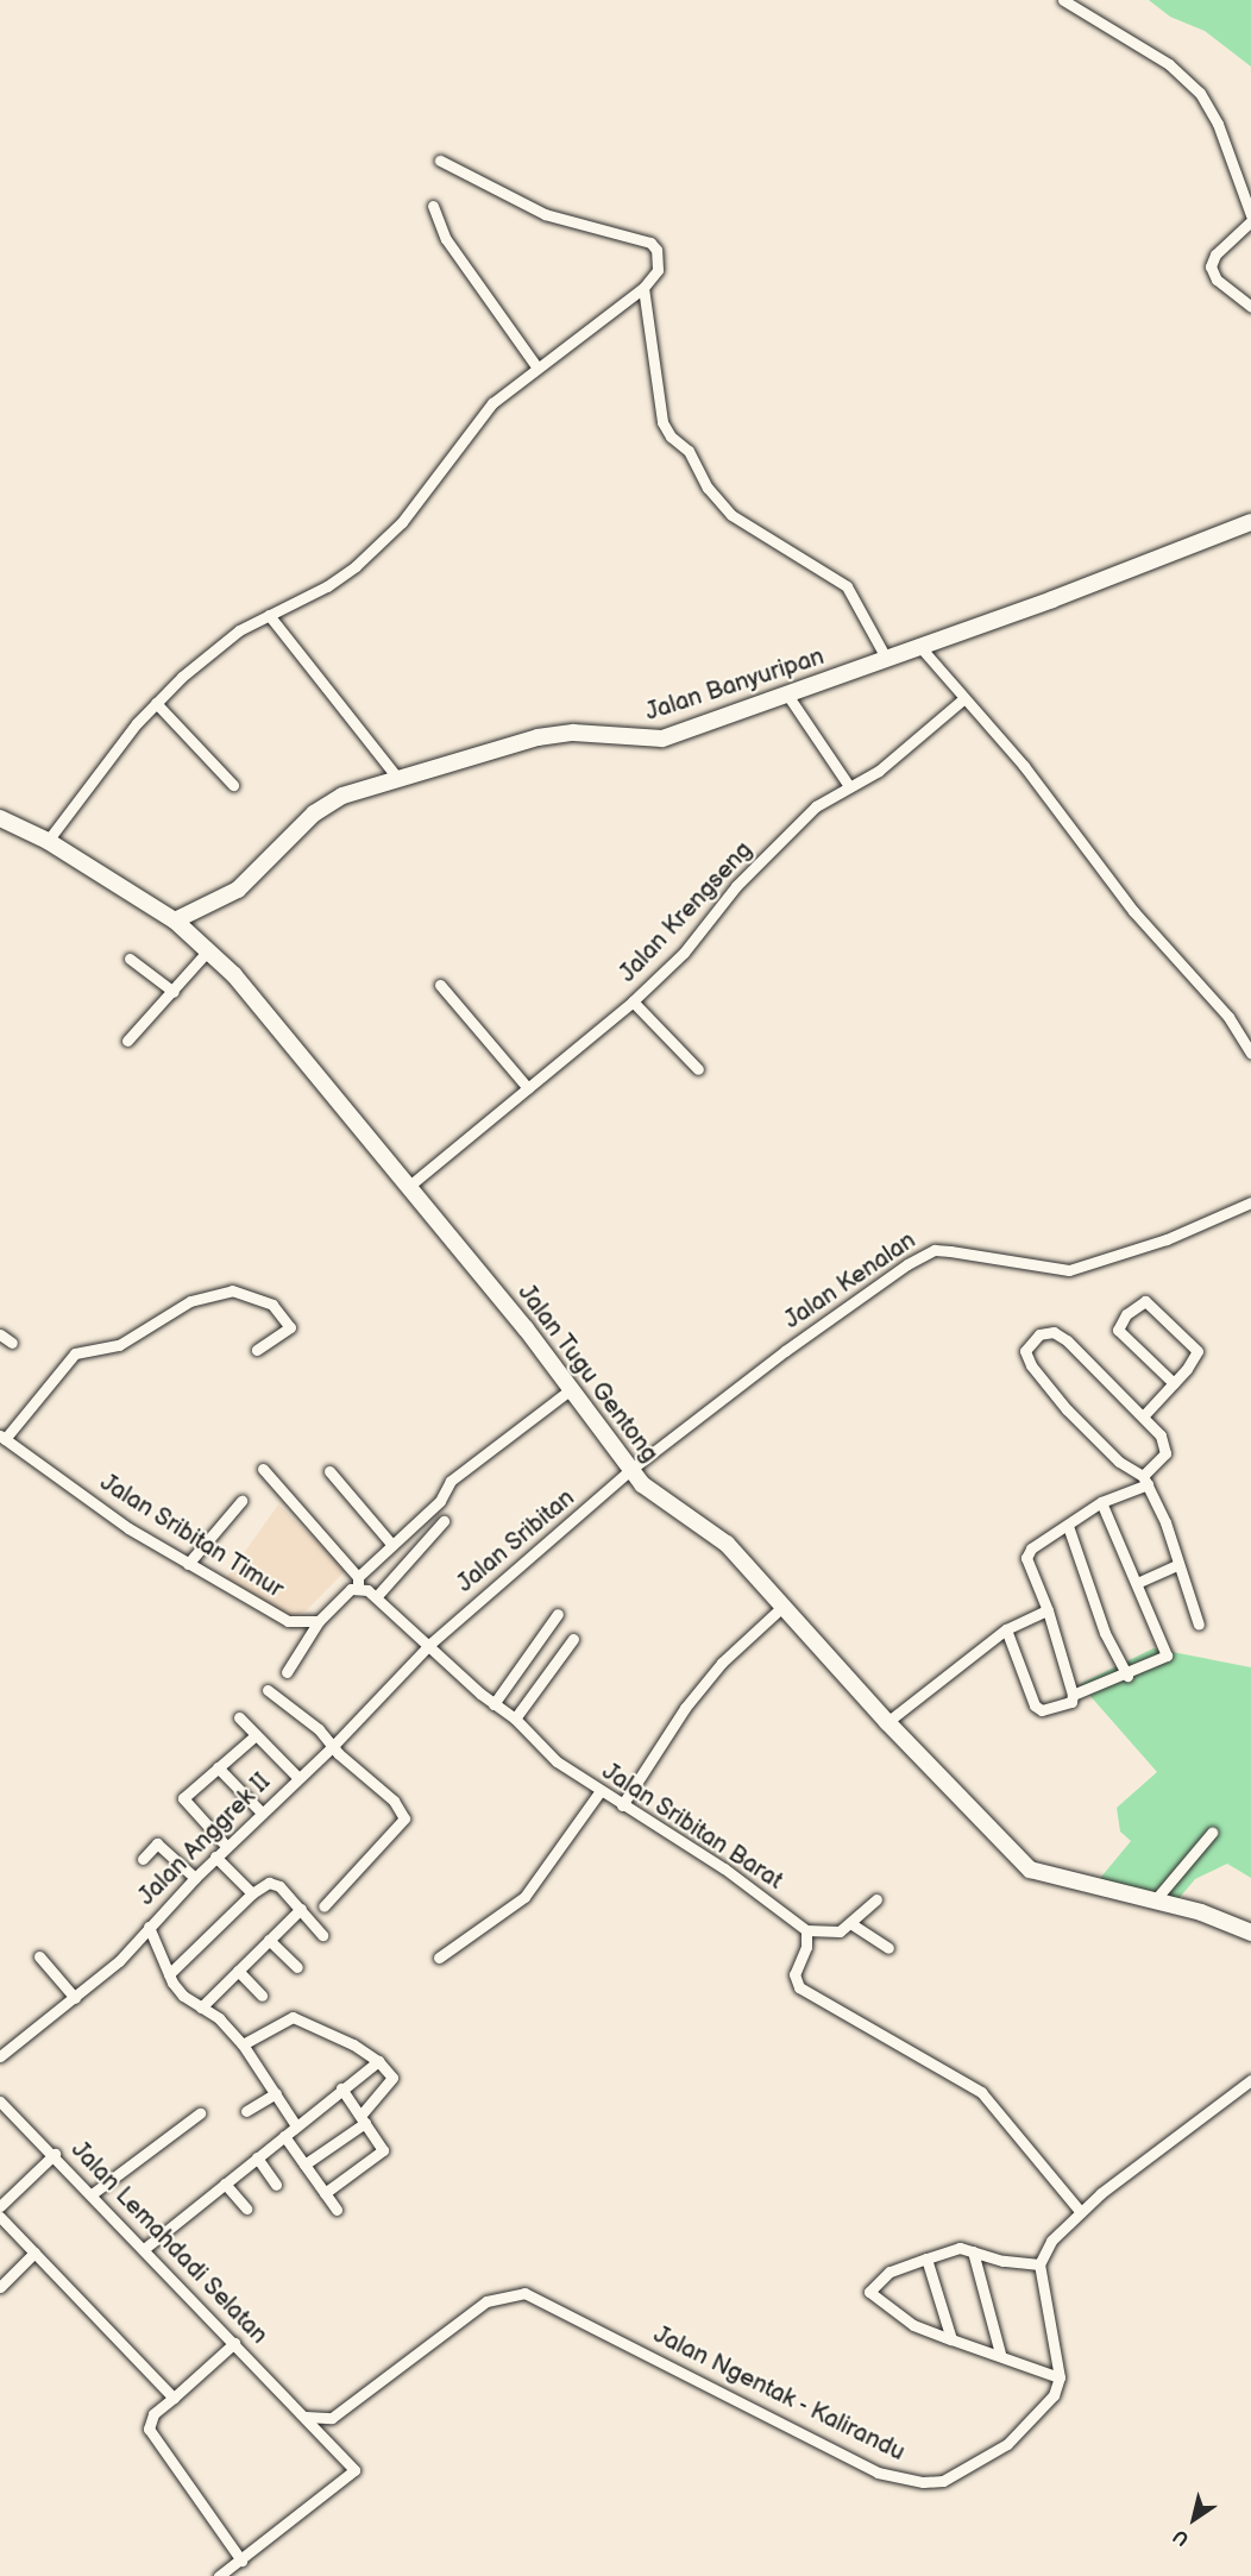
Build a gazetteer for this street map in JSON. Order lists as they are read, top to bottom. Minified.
{"streets":{"main road":["Jalan Banyuripan","Jalan Tugu Gentong"],"street":["Jalan Krengseng","Jalan Kenalan","Jalan Sribitan Timur","Jalan Sribitan","Jalan Sribitan Barat","Jalan Anggrek II","Jalan Lemahdadi Selatan","Jalan Ngentak - Kalirandu"]},"crossings":[["Jalan Banyuripan","Jalan Tugu Gentong"],["Jalan Krengseng","Jalan Tugu Gentong"],["Jalan Kenalan","Jalan Tugu Gentong"],["Jalan Kenalan","Jalan Sribitan"],["Jalan Tugu Gentong","Jalan Sribitan"],["Jalan Sribitan","Jalan Sribitan Barat"],["Jalan Sribitan","Jalan Anggrek II"],["Jalan Sribitan Barat","Jalan Anggrek II"],["Jalan Lemahdadi Selatan","Jalan Ngentak - Kalirandu"]],"north":"bottom left"}
